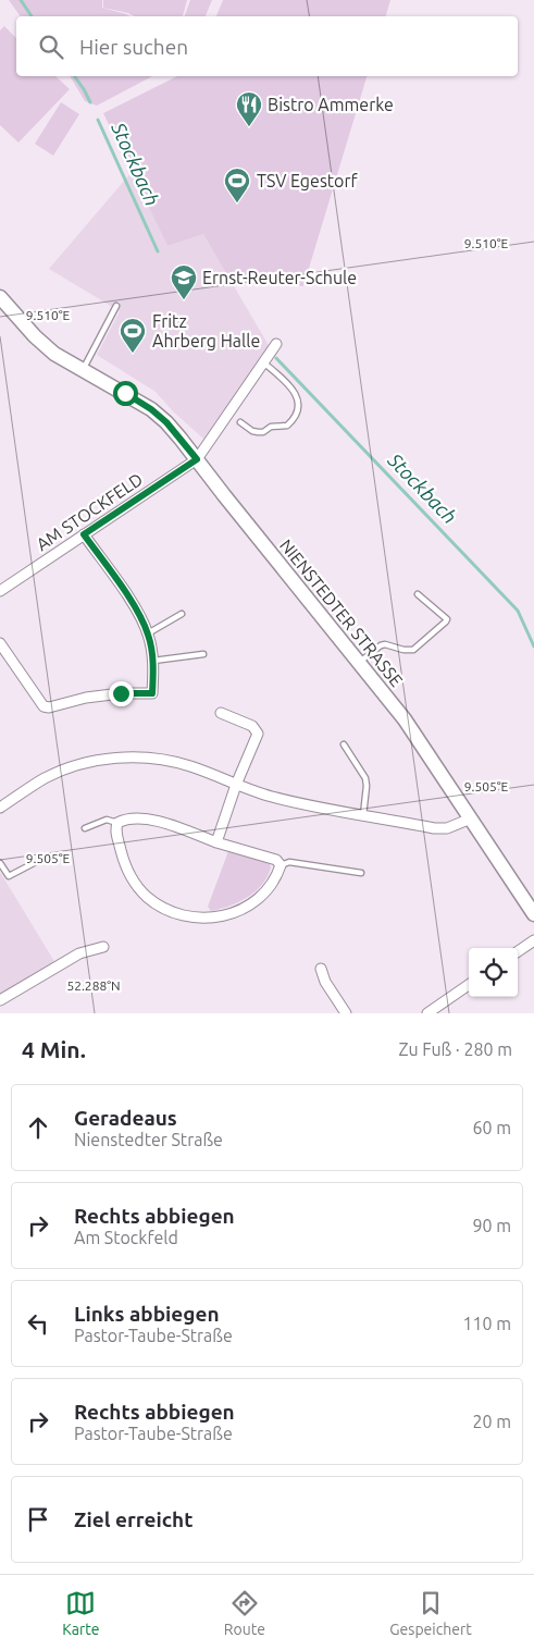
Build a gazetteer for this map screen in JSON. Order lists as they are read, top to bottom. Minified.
{"streets":{"main road":["NIENSTEDTER STRASSE"],"street":["AM STOCKFELD"]},"crossings":[["AM STOCKFELD","NIENSTEDTER STRASSE"]],"water":["Stockbach"],"places":{"restaurant":["Bistro Ammerke"],"sports":["TSV Egestorf","Fritz Ahrberg Halle"],"school or university":["Ernst-Reuter-Schule"]},"page":{"search":"Hier suchen","heading":["4 Min.","Zu Fuß · 280 m"],"list":[["Geradeaus","Nienstedter Straße","60 m"],["Rechts abbiegen","Am Stockfeld","90 m"],["Links abbiegen","Pastor-Taube-Straße","110 m"],["Rechts abbiegen","Pastor-Taube-Straße","20 m"],"Ziel erreicht"],"nav":["Karte","Route","Gespeichert"]},"coordinates":["9.510°E","9.505°E","52.288°N"]}
